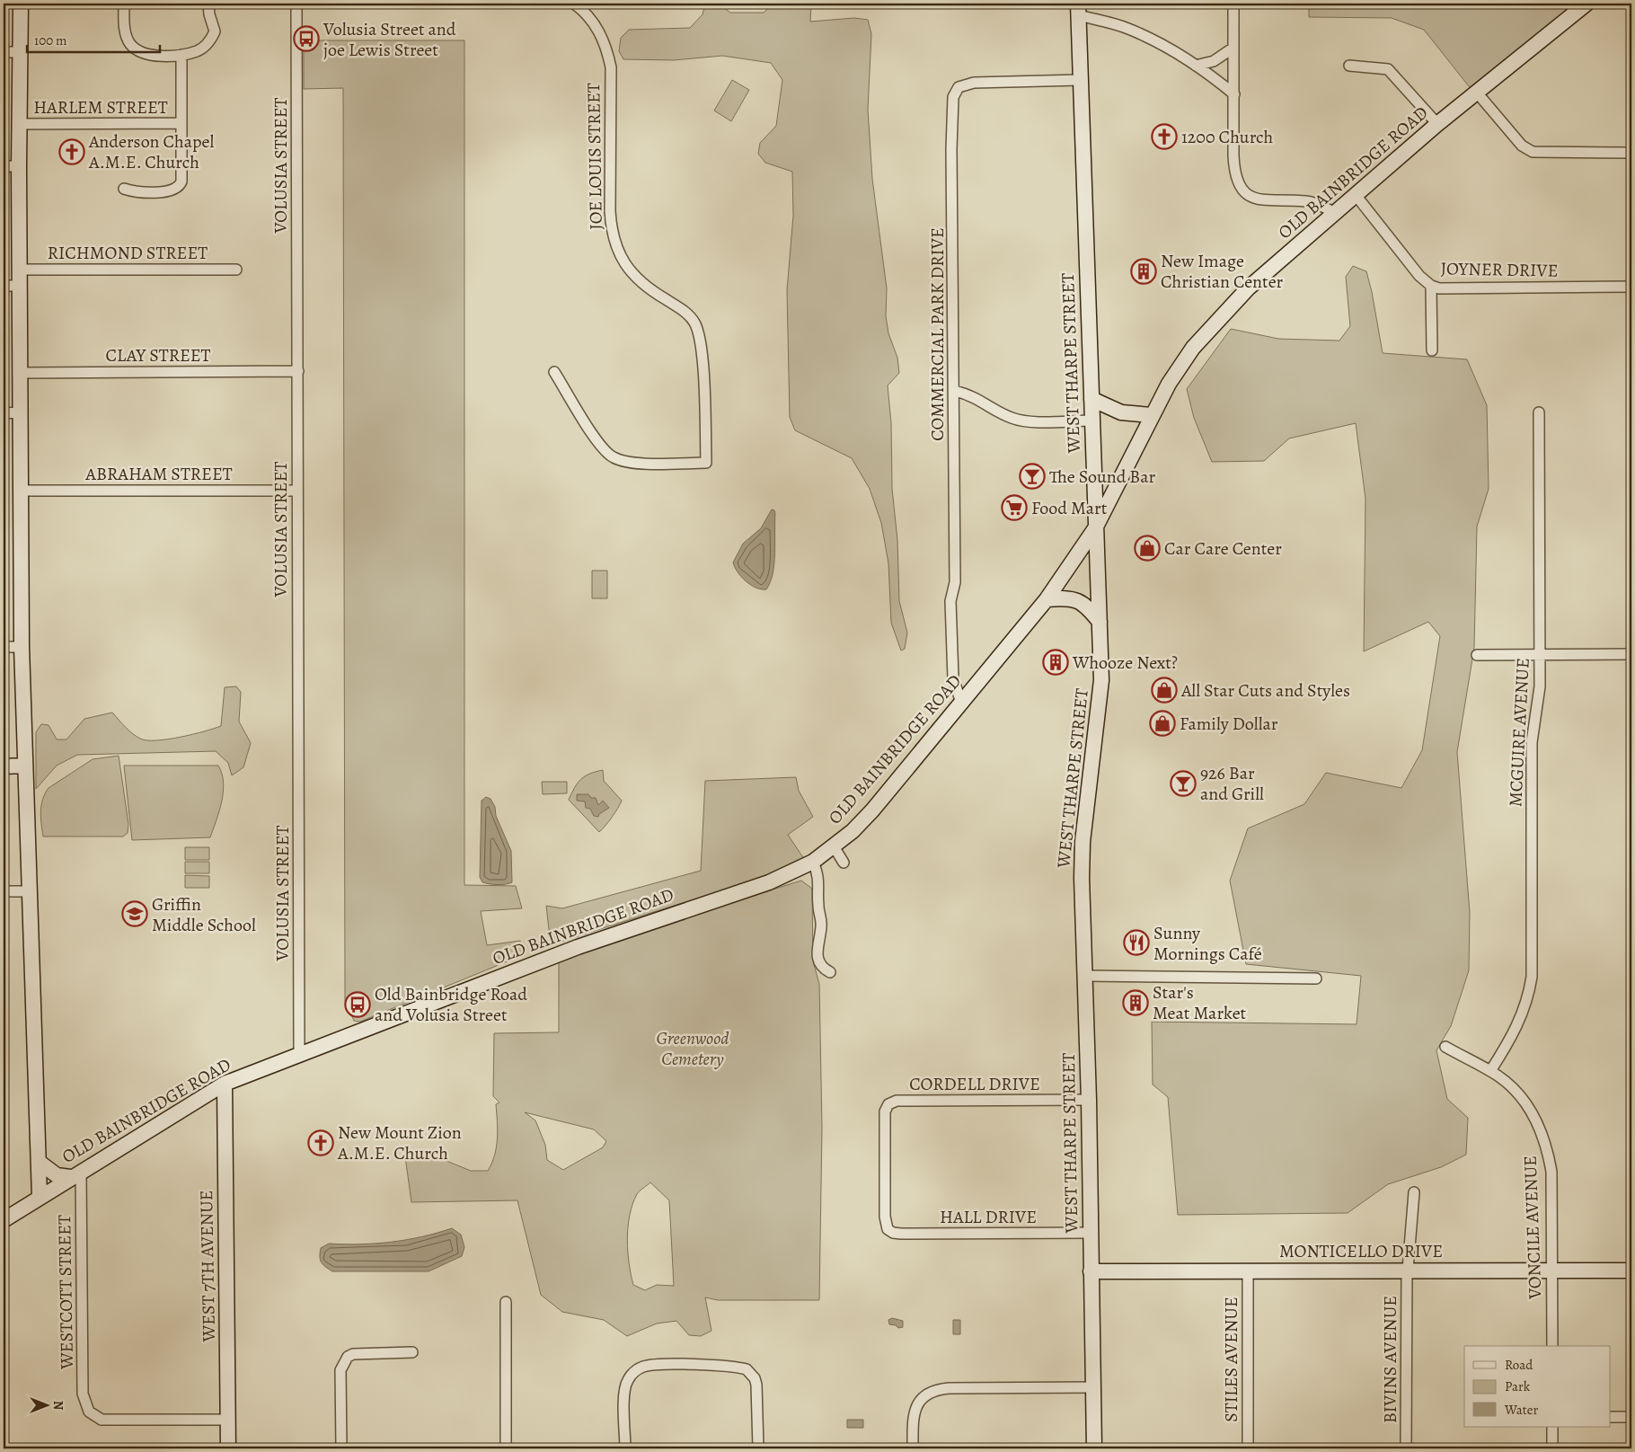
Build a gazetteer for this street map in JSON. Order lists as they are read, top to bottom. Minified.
{"streets":{"main road":["OLD BAINBRIDGE ROAD","WEST THARPE STREET","MONTICELLO DRIVE","WEST 7TH AVENUE"],"street":["HARLEM STREET","JOE LOUIS STREET","VOLUSIA STREET","RICHMOND STREET","JOYNER DRIVE","COMMERCIAL PARK DRIVE","CLAY STREET","ABRAHAM STREET","MCGUIRE AVENUE","CORDELL DRIVE","HALL DRIVE","VONCILE AVENUE","WESTCOTT STREET","STILES AVENUE","BIVINS AVENUE"]},"crossings":[["VOLUSIA STREET","OLD BAINBRIDGE ROAD"],["VOLUSIA STREET","CLAY STREET"],["VOLUSIA STREET","ABRAHAM STREET"],["OLD BAINBRIDGE ROAD","JOYNER DRIVE"],["OLD BAINBRIDGE ROAD","COMMERCIAL PARK DRIVE"],["OLD BAINBRIDGE ROAD","WEST THARPE STREET"],["OLD BAINBRIDGE ROAD","WEST 7TH AVENUE"],["OLD BAINBRIDGE ROAD","WESTCOTT STREET"],["COMMERCIAL PARK DRIVE","WEST THARPE STREET"],["WEST THARPE STREET","CORDELL DRIVE"],["WEST THARPE STREET","HALL DRIVE"],["WEST THARPE STREET","MONTICELLO DRIVE"],["MCGUIRE AVENUE","VONCILE AVENUE"],["CORDELL DRIVE","HALL DRIVE"],["VONCILE AVENUE","MONTICELLO DRIVE"],["MONTICELLO DRIVE","STILES AVENUE"],["MONTICELLO DRIVE","BIVINS AVENUE"],["WEST 7TH AVENUE","WESTCOTT STREET"]],"parks":["Greenwood Cemetery"],"places":{"bus stop":["Volusia Street and joe Lewis Street","Old Bainbridge Road and Volusia Street"],"church":["1200 Church","Anderson Chapel A.M.E. Church","New Mount Zion A.M.E. Church"],"building":["New Image Christian Center","Whooze Next?","Star's Meat Market"],"bar":["The Sound Bar","926 Bar and Grill"],"supermarket":["Food Mart"],"shop":["Car Care Center","All Star Cuts and Styles","Family Dollar"],"school or university":["Griffin Middle School"],"restaurant":["Sunny Mornings Café"]},"legend":["Road","Park","Water"],"scale_bar":"100 m","north":"right"}
